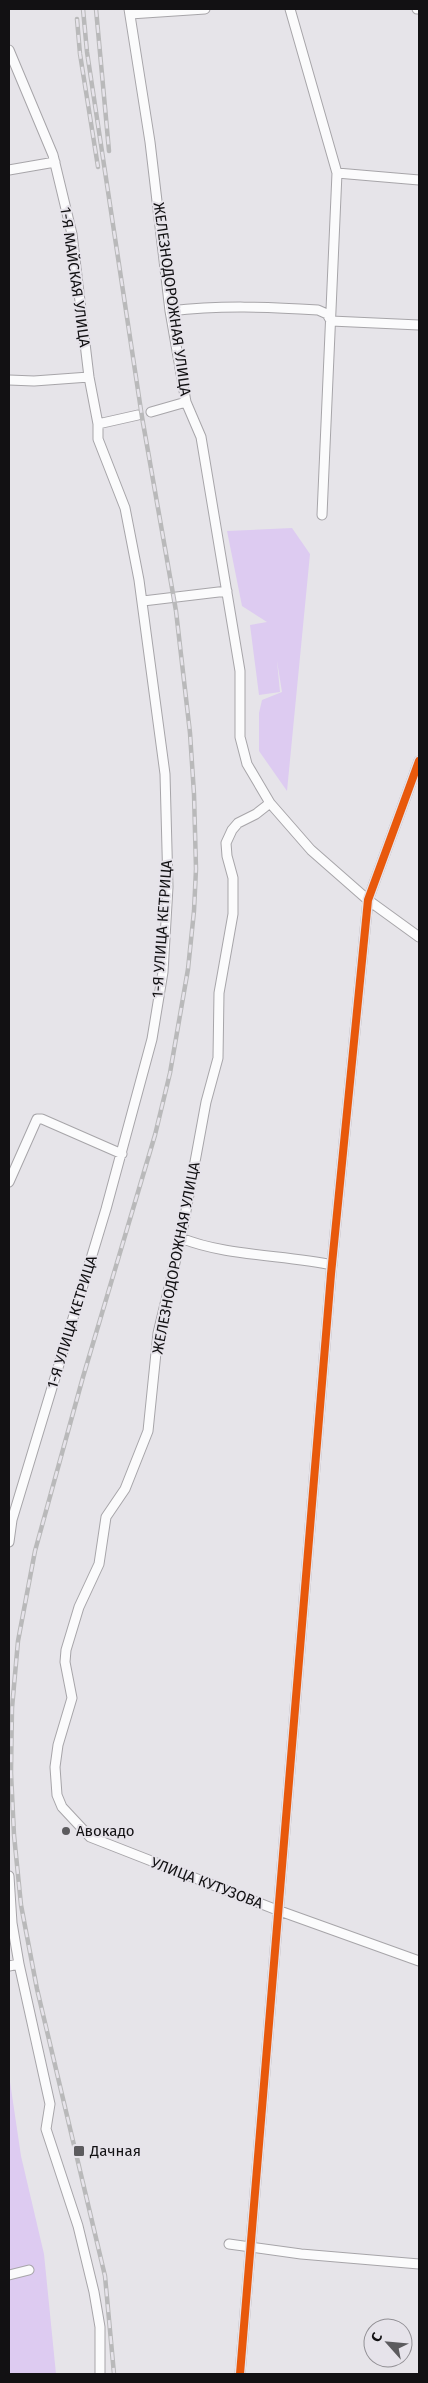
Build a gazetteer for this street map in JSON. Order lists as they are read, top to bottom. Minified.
{"streets":{"street":["1-Я МАЙСКАЯ УЛИЦА","ЖЕЛЕЗНОДОРОЖНАЯ УЛИЦА","1-Я УЛИЦА КЕТРИЦА","УЛИЦА КУТУЗОВА"]},"crossings":[["1-Я МАЙСКАЯ УЛИЦА","1-Я УЛИЦА КЕТРИЦА"],["ЖЕЛЕЗНОДОРОЖНАЯ УЛИЦА","УЛИЦА КУТУЗОВА"]],"places":{"other":["Авокадо"],"transit":["Дачная"]},"north":"top left"}
